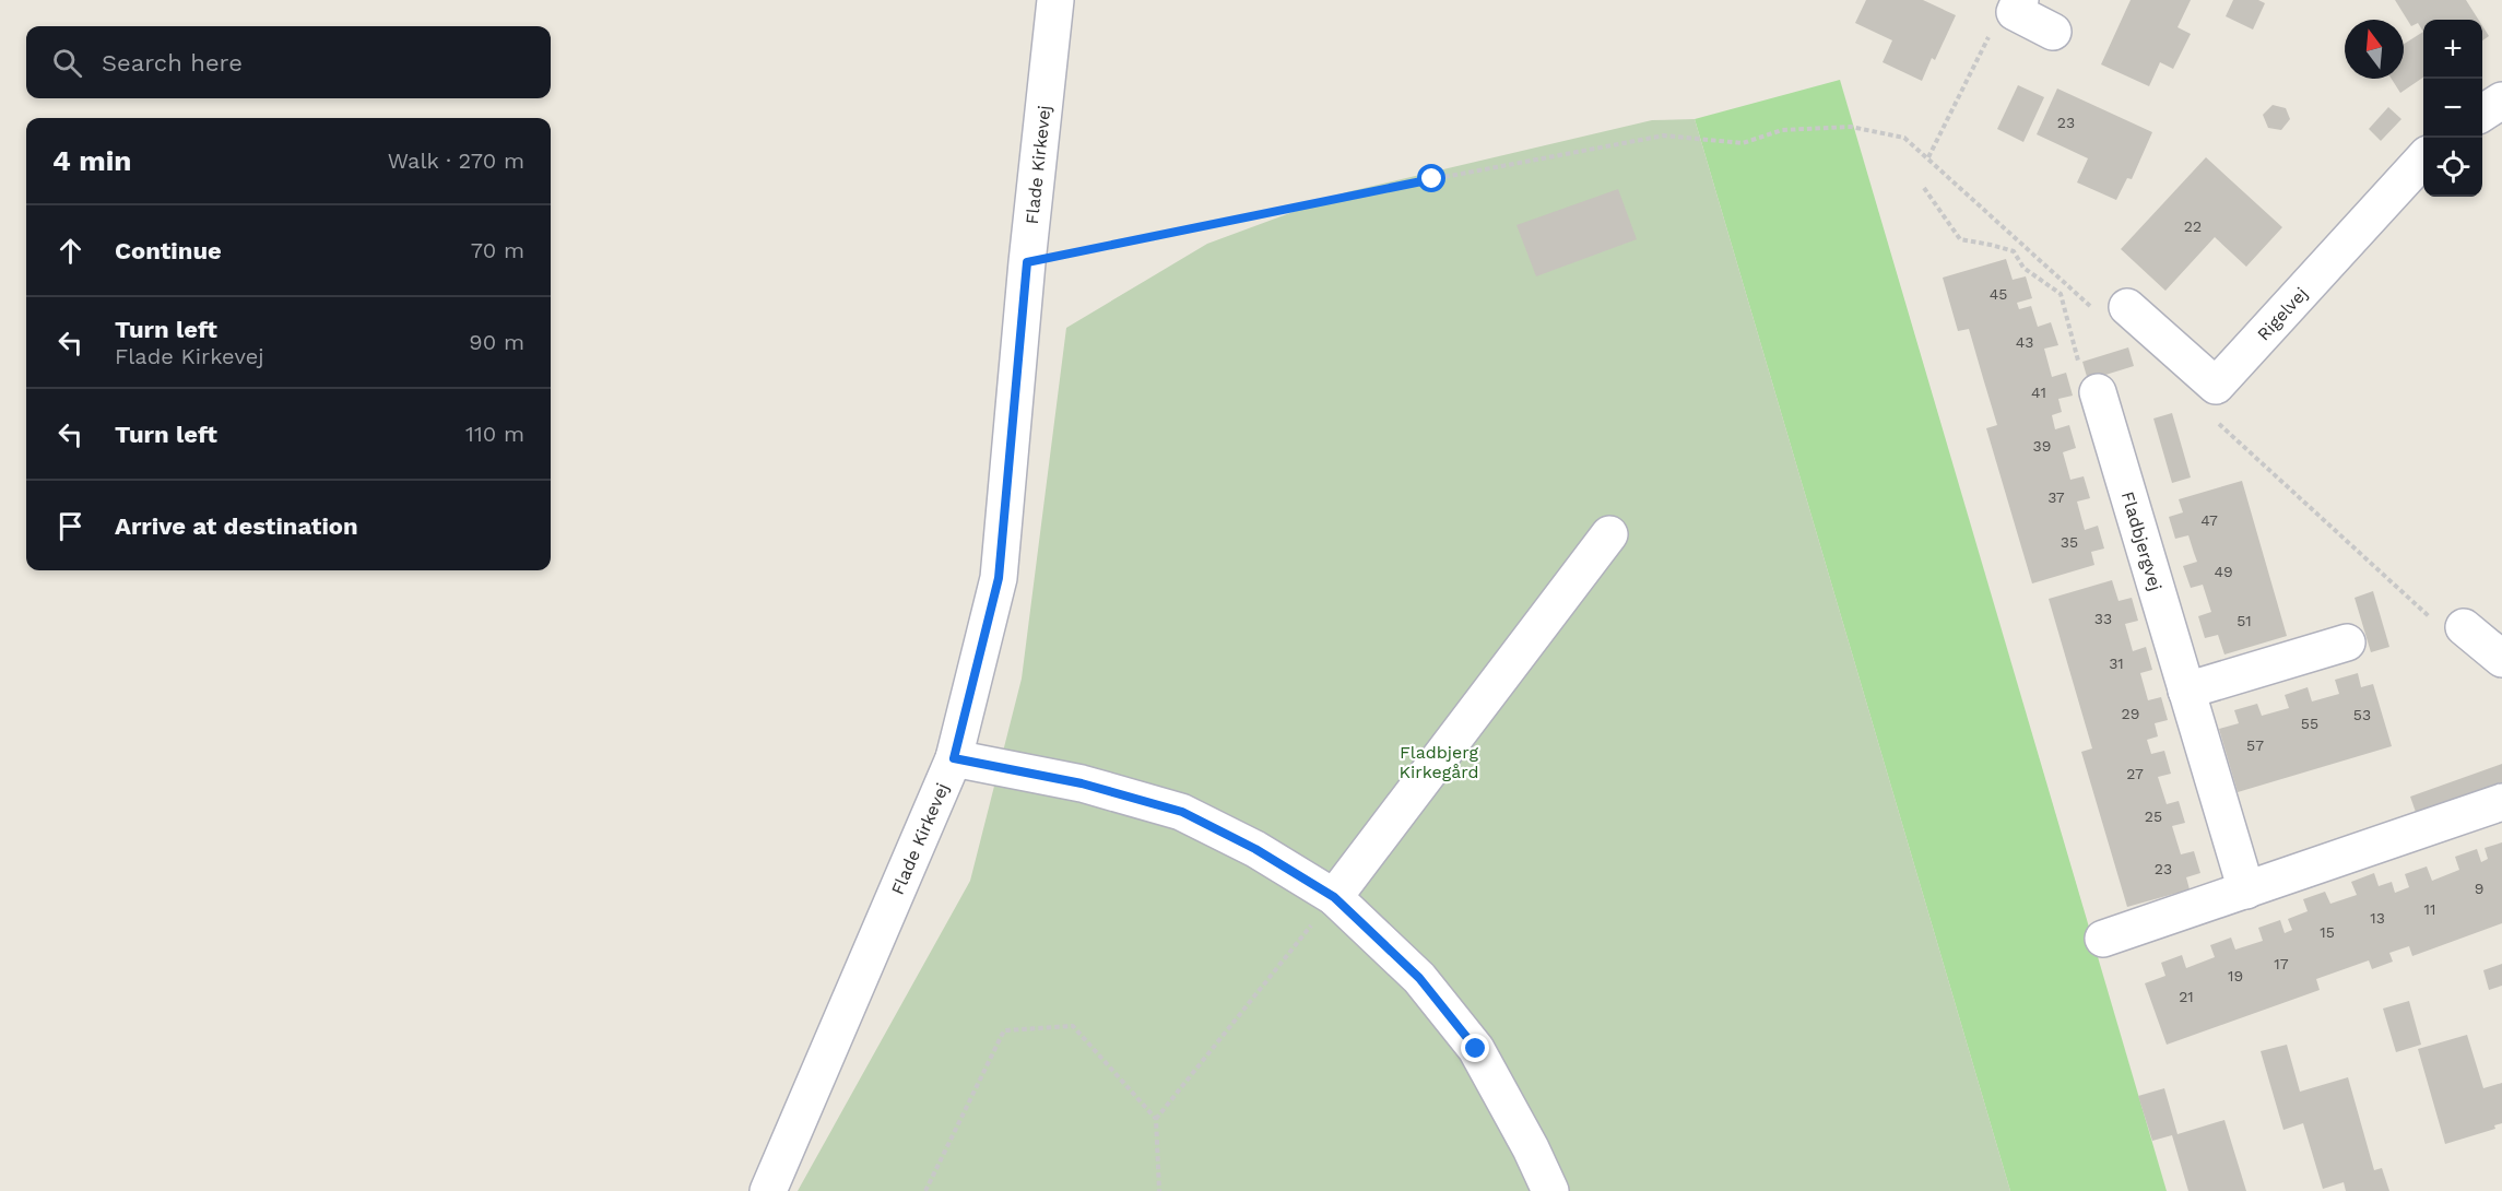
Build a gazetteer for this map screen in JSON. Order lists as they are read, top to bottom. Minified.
{"streets":{"street":["Flade Kirkevej","Rigelvej","Fladbjergvej"]},"parks":["Fladbjerg Kirkegård"],"house_numbers":["23","22","45","43","41","39","37","47","35","49","33","51","31","29","53","55","57","27","25","23","9","11","13","15","17","19","21"],"north":"top","page":{"map_buttons":["+","−"],"search":"Search here","heading":["4 min","Walk · 270 m"],"list":[["Continue","70 m"],["Turn left","Flade Kirkevej","90 m"],["Turn left","110 m"],"Arrive at destination"]}}
